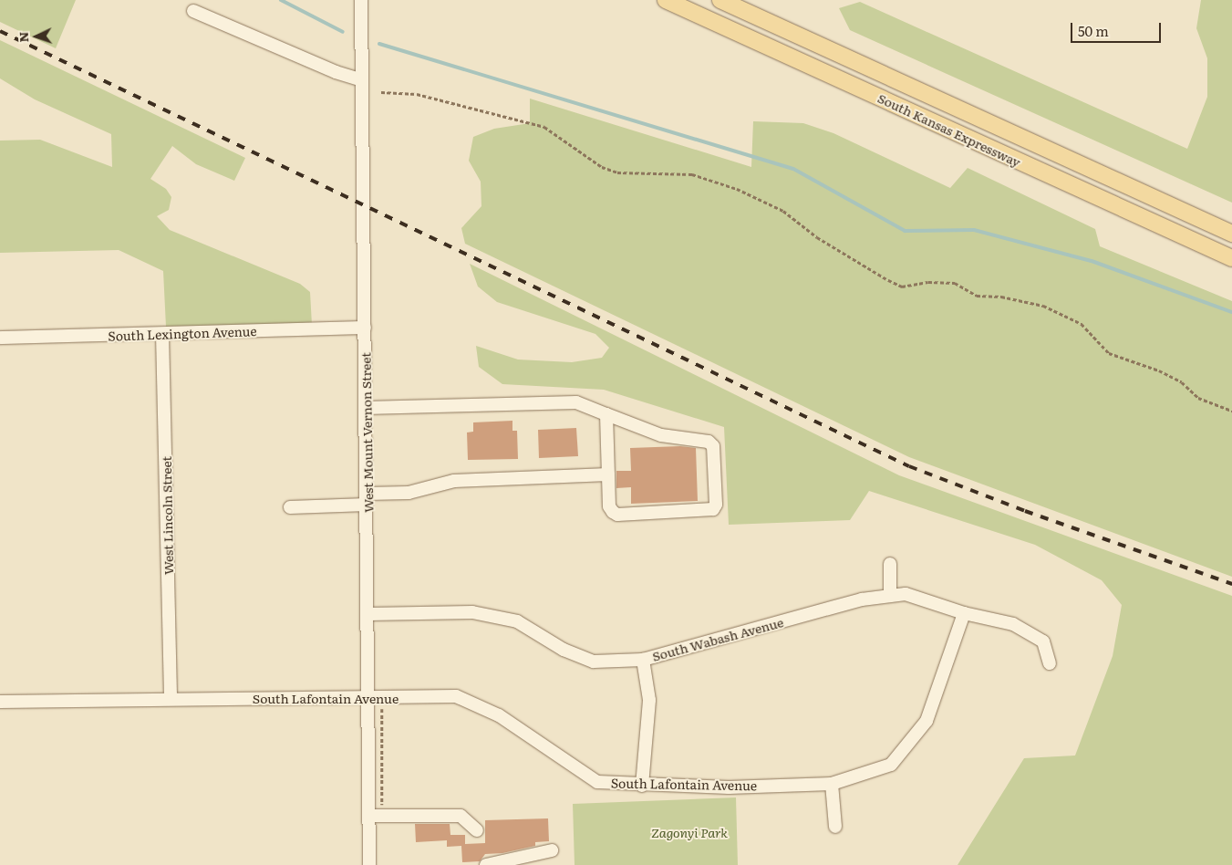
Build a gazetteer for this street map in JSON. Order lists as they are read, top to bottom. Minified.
{"streets":{"main road":["South Kansas Expressway"],"street":["South Lexington Avenue","West Mount Vernon Street","West Lincoln Street","South Wabash Avenue","South Lafontain Avenue"]},"crossings":[["South Lexington Avenue","West Mount Vernon Street"],["South Lexington Avenue","West Lincoln Street"],["West Mount Vernon Street","South Wabash Avenue"],["West Mount Vernon Street","South Lafontain Avenue"],["West Lincoln Street","South Lafontain Avenue"],["South Wabash Avenue","South Lafontain Avenue"]],"parks":["Zagonyi Park"],"scale_bar":"50 m","north":"left"}
